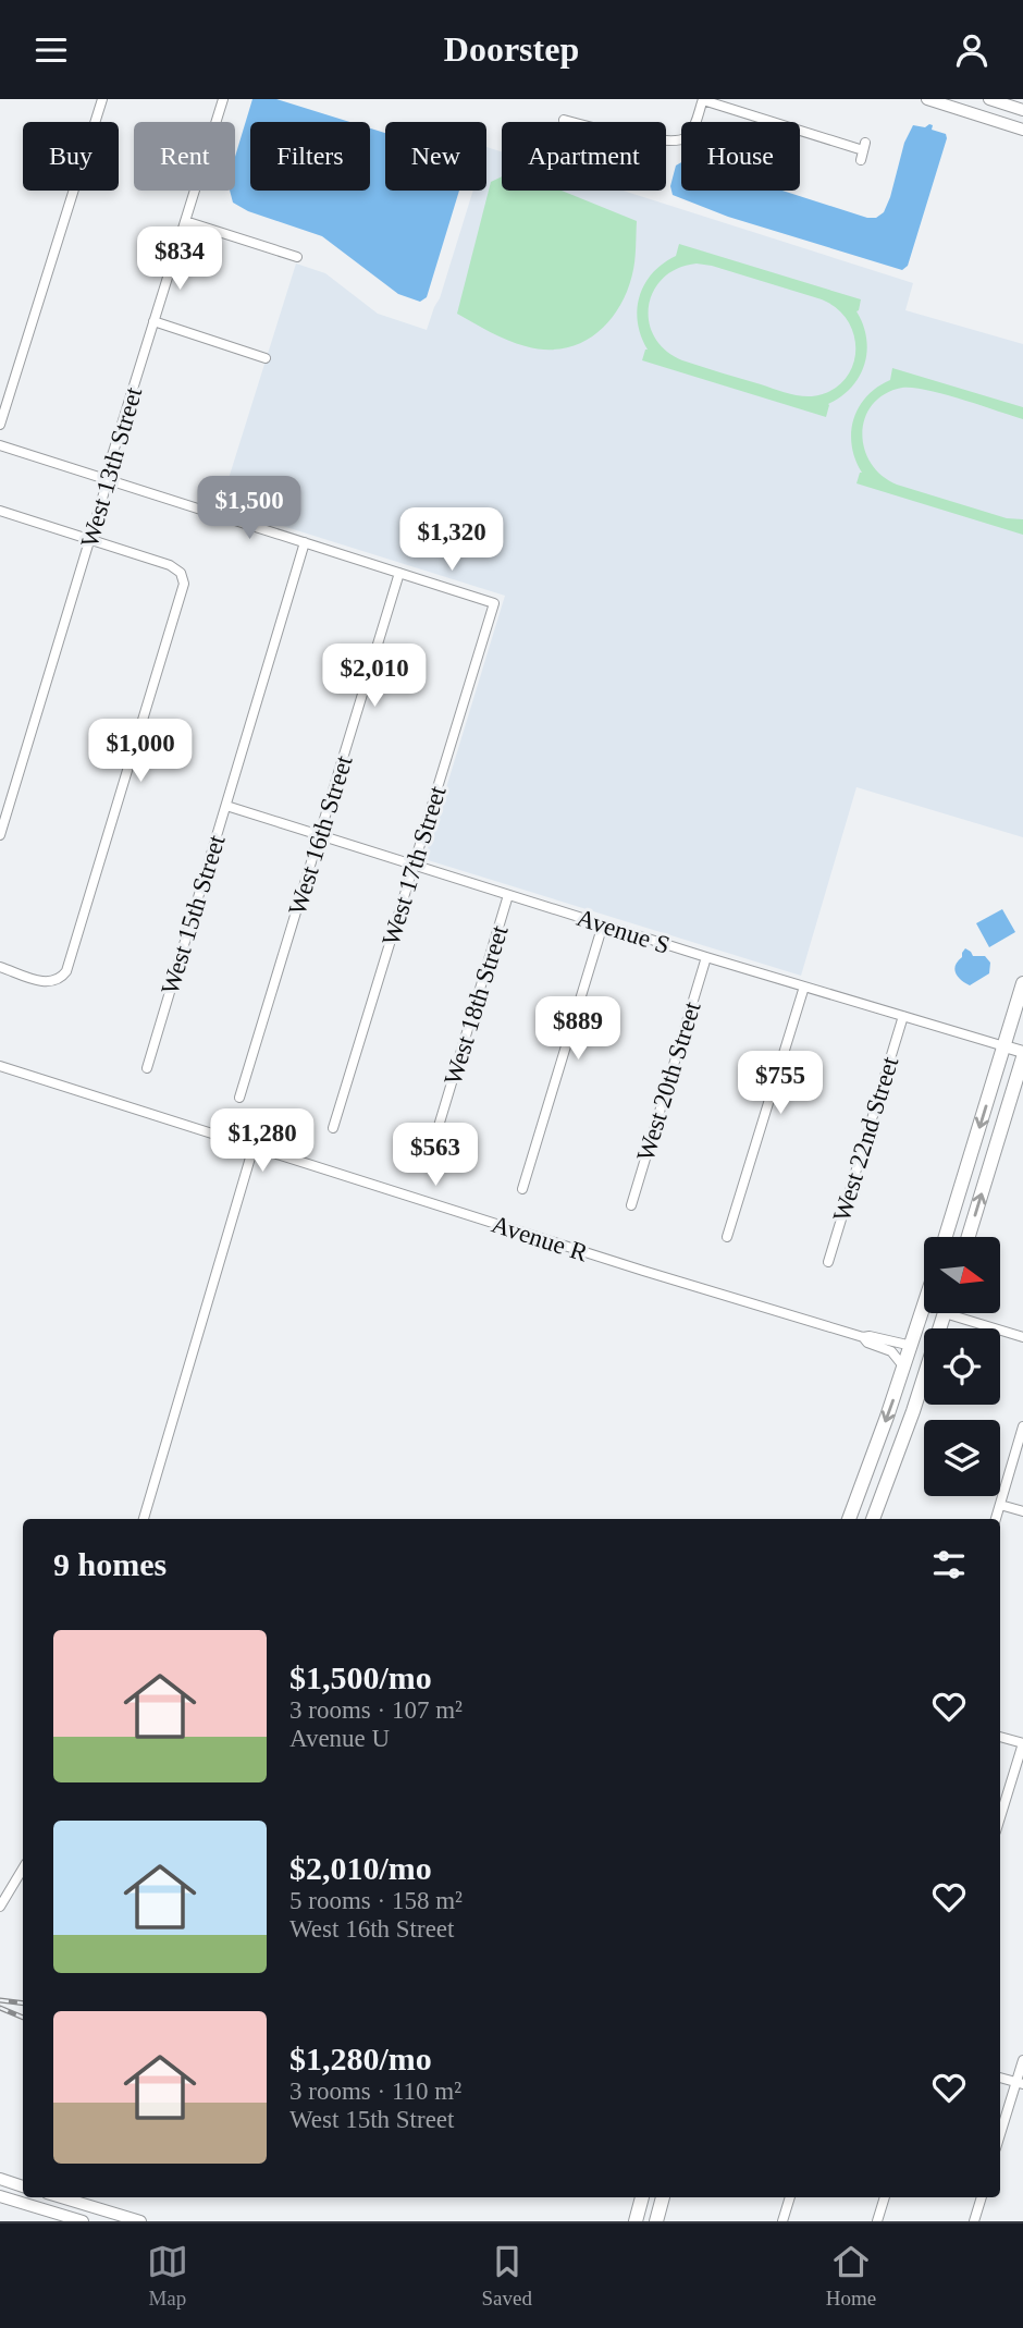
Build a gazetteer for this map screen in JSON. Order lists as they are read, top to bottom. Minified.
{"streets":{"main road":["Avenue S"],"street":["West 13th Street","West 16th Street","West 17th Street","West 15th Street","West 18th Street","West 20th Street","West 22nd Street","Avenue R"]},"crossings":[["West 16th Street","West 17th Street"],["West 16th Street","Avenue S"],["West 17th Street","Avenue S"],["West 15th Street","Avenue S"],["Avenue S","West 18th Street"],["Avenue S","West 20th Street"],["Avenue S","West 22nd Street"]],"north":"right","page":{"header":"Doorstep","chip":["Buy","Rent","Filters","New","Apartment","House"],"price":["$834","$1,500","$1,320","$2,010","$1,000","$889","$755","$1,280","$563"],"heading":"9 homes","list":[{"name":"$1,500/mo","note":"3 rooms · 107 m² · Avenue U"},{"name":"$2,010/mo","note":"5 rooms · 158 m² · West 16th Street"},{"name":"$1,280/mo","note":"3 rooms · 110 m² · West 15th Street"}],"tabs":["Map","Saved","Home"]}}
